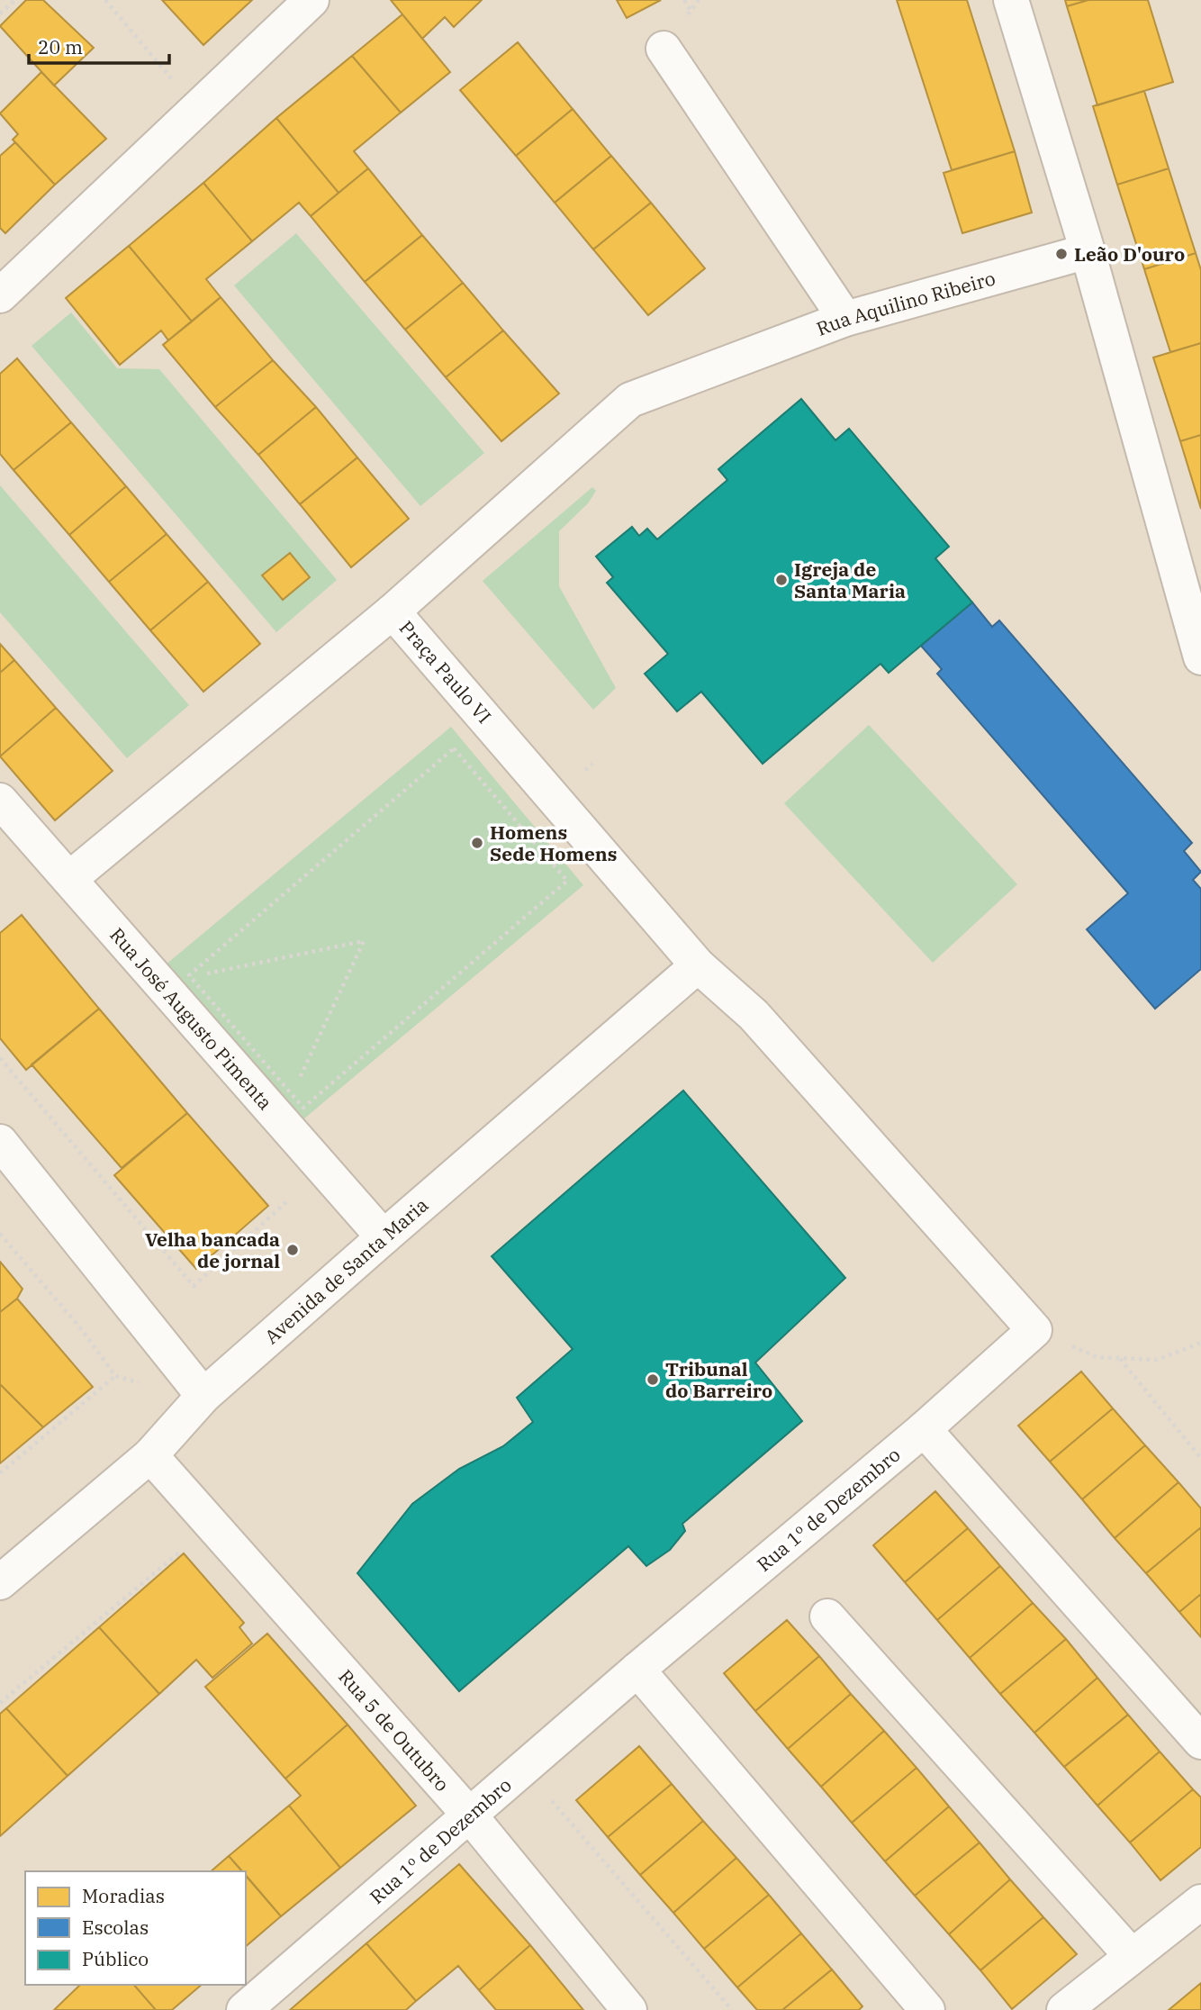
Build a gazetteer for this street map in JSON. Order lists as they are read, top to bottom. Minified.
{"streets":{"street":["Rua Aquilino Ribeiro","Praça Paulo VI","Rua José Augusto Pimenta","Avenida de Santa Maria","Rua 1º de Dezembro","Rua 5 de Outubro"]},"crossings":[["Rua Aquilino Ribeiro","Praça Paulo VI"],["Praça Paulo VI","Rua José Augusto Pimenta"],["Praça Paulo VI","Avenida de Santa Maria"],["Rua José Augusto Pimenta","Avenida de Santa Maria"],["Avenida de Santa Maria","Rua 5 de Outubro"],["Rua 1º de Dezembro","Rua 5 de Outubro"]],"places":["Leão D'ouro","Igreja de Santa Maria","Homens Sede Homens","Velha bancada de jornal","Tribunal do Barreiro"],"legend":["Moradias","Escolas","Público"],"scale_bar":"20 m"}
